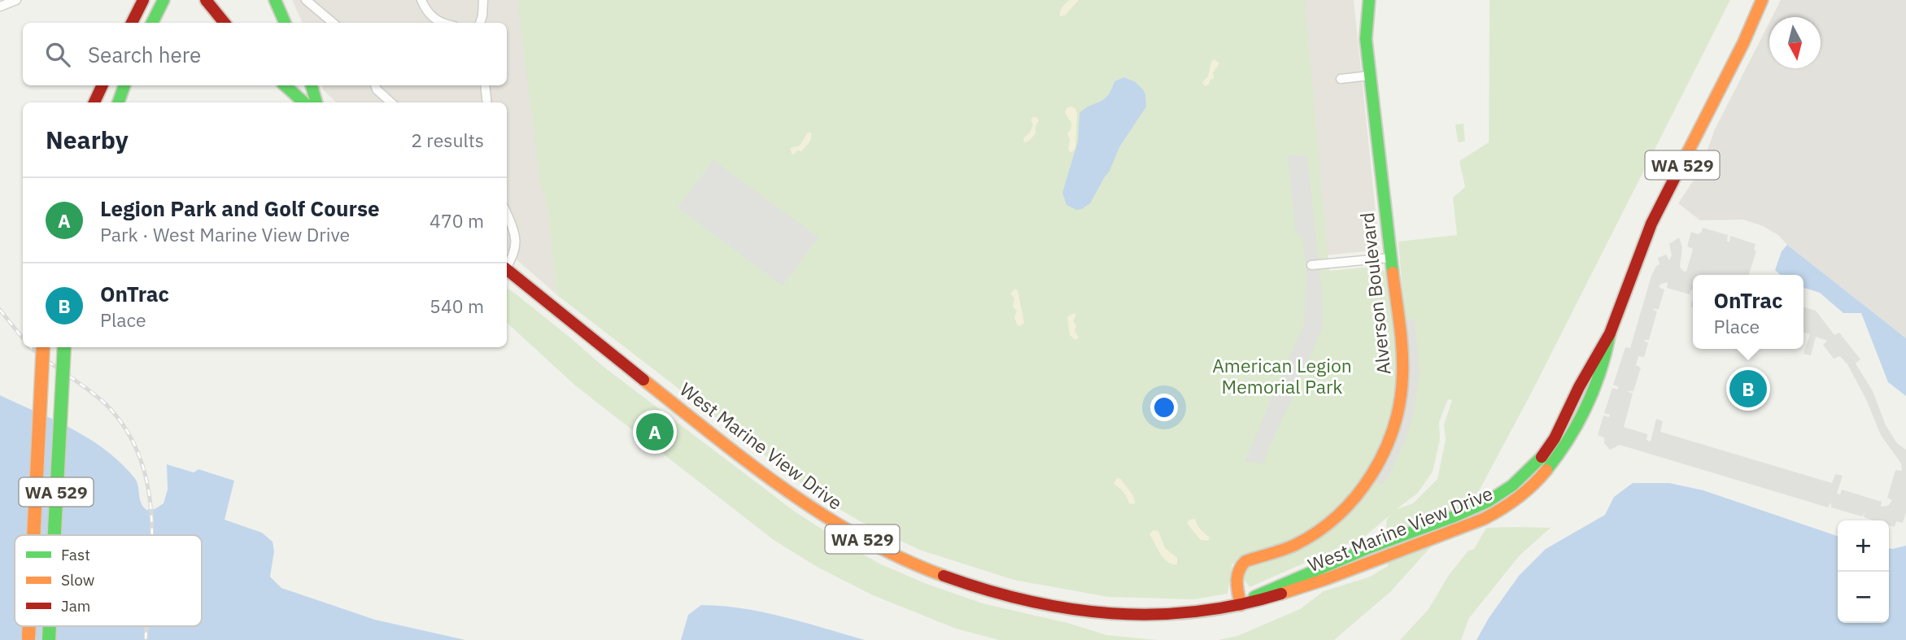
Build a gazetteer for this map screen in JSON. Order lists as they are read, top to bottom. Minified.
{"streets":{"main road":["WA 529","Alverson Boulevard","West Marine View Drive"]},"crossings":[["Alverson Boulevard","West Marine View Drive"]],"parks":["American Legion Memorial Park"],"legend":["Fast","Slow","Jam"],"north":"bottom","page":{"search":"Search here","heading":["Nearby","2 results"],"list":[{"mark":"A","name":"Legion Park and Golf Course","note":"Park · West Marine View Drive","value":"470 m"},{"mark":"B","name":"OnTrac","note":"Place","value":"540 m"}],"popup":["OnTrac","Place"],"pins":["B","A"],"map_buttons":["+","−"]}}
